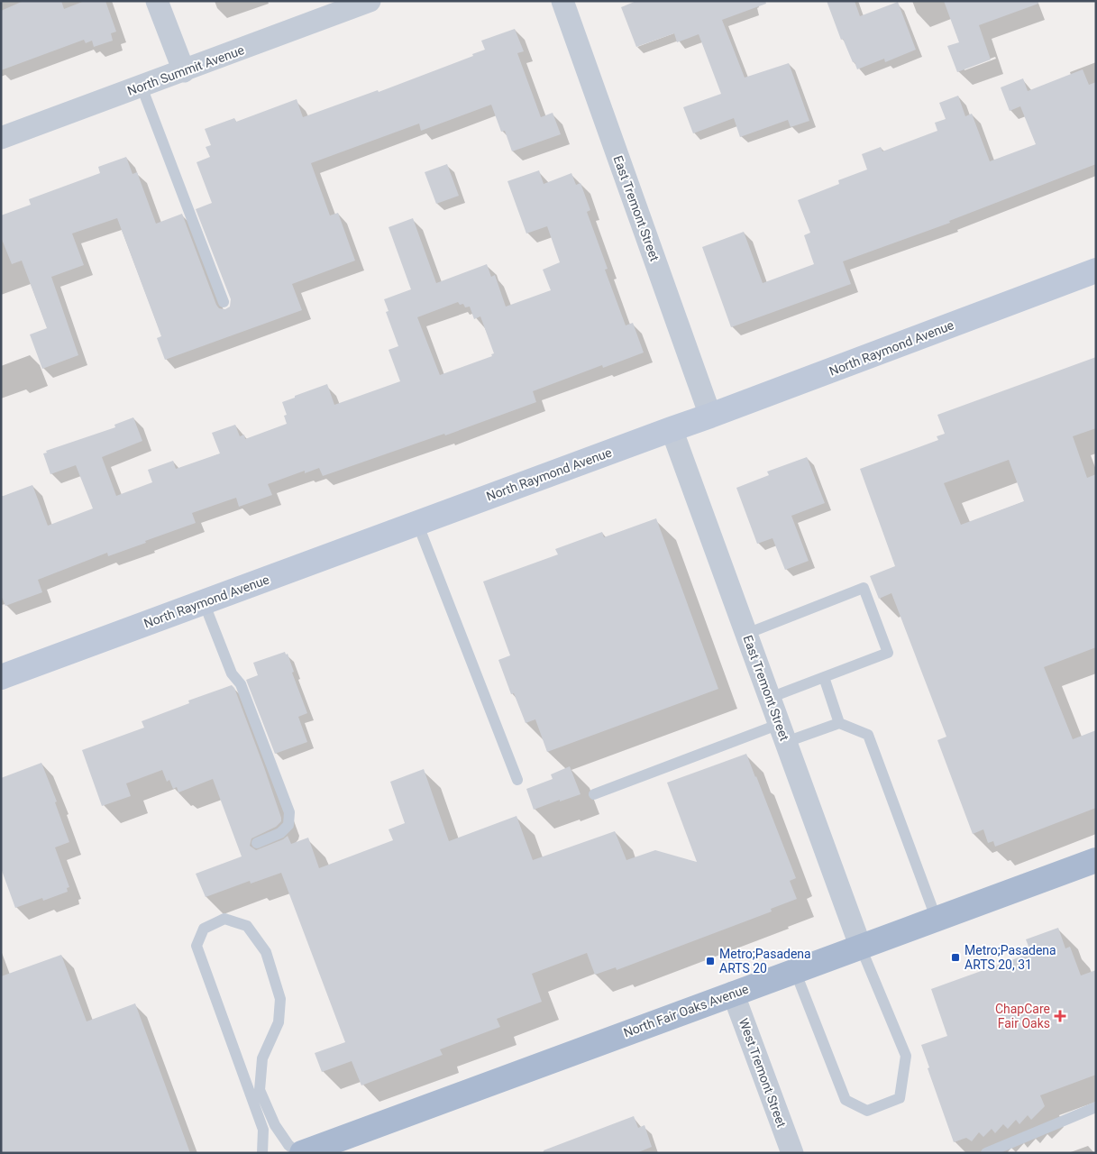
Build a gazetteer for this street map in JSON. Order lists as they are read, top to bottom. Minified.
{"streets":{"main road":["North Fair Oaks Avenue"],"street":["North Summit Avenue","East Tremont Street","North Raymond Avenue","West Tremont Street"]},"crossings":[["East Tremont Street","North Raymond Avenue"],["East Tremont Street","North Fair Oaks Avenue"],["North Fair Oaks Avenue","West Tremont Street"]],"places":{"transit":["Metro;Pasadena ARTS 20, 31","Metro;Pasadena ARTS 20"],"health":["ChapCare Fair Oaks"]}}
